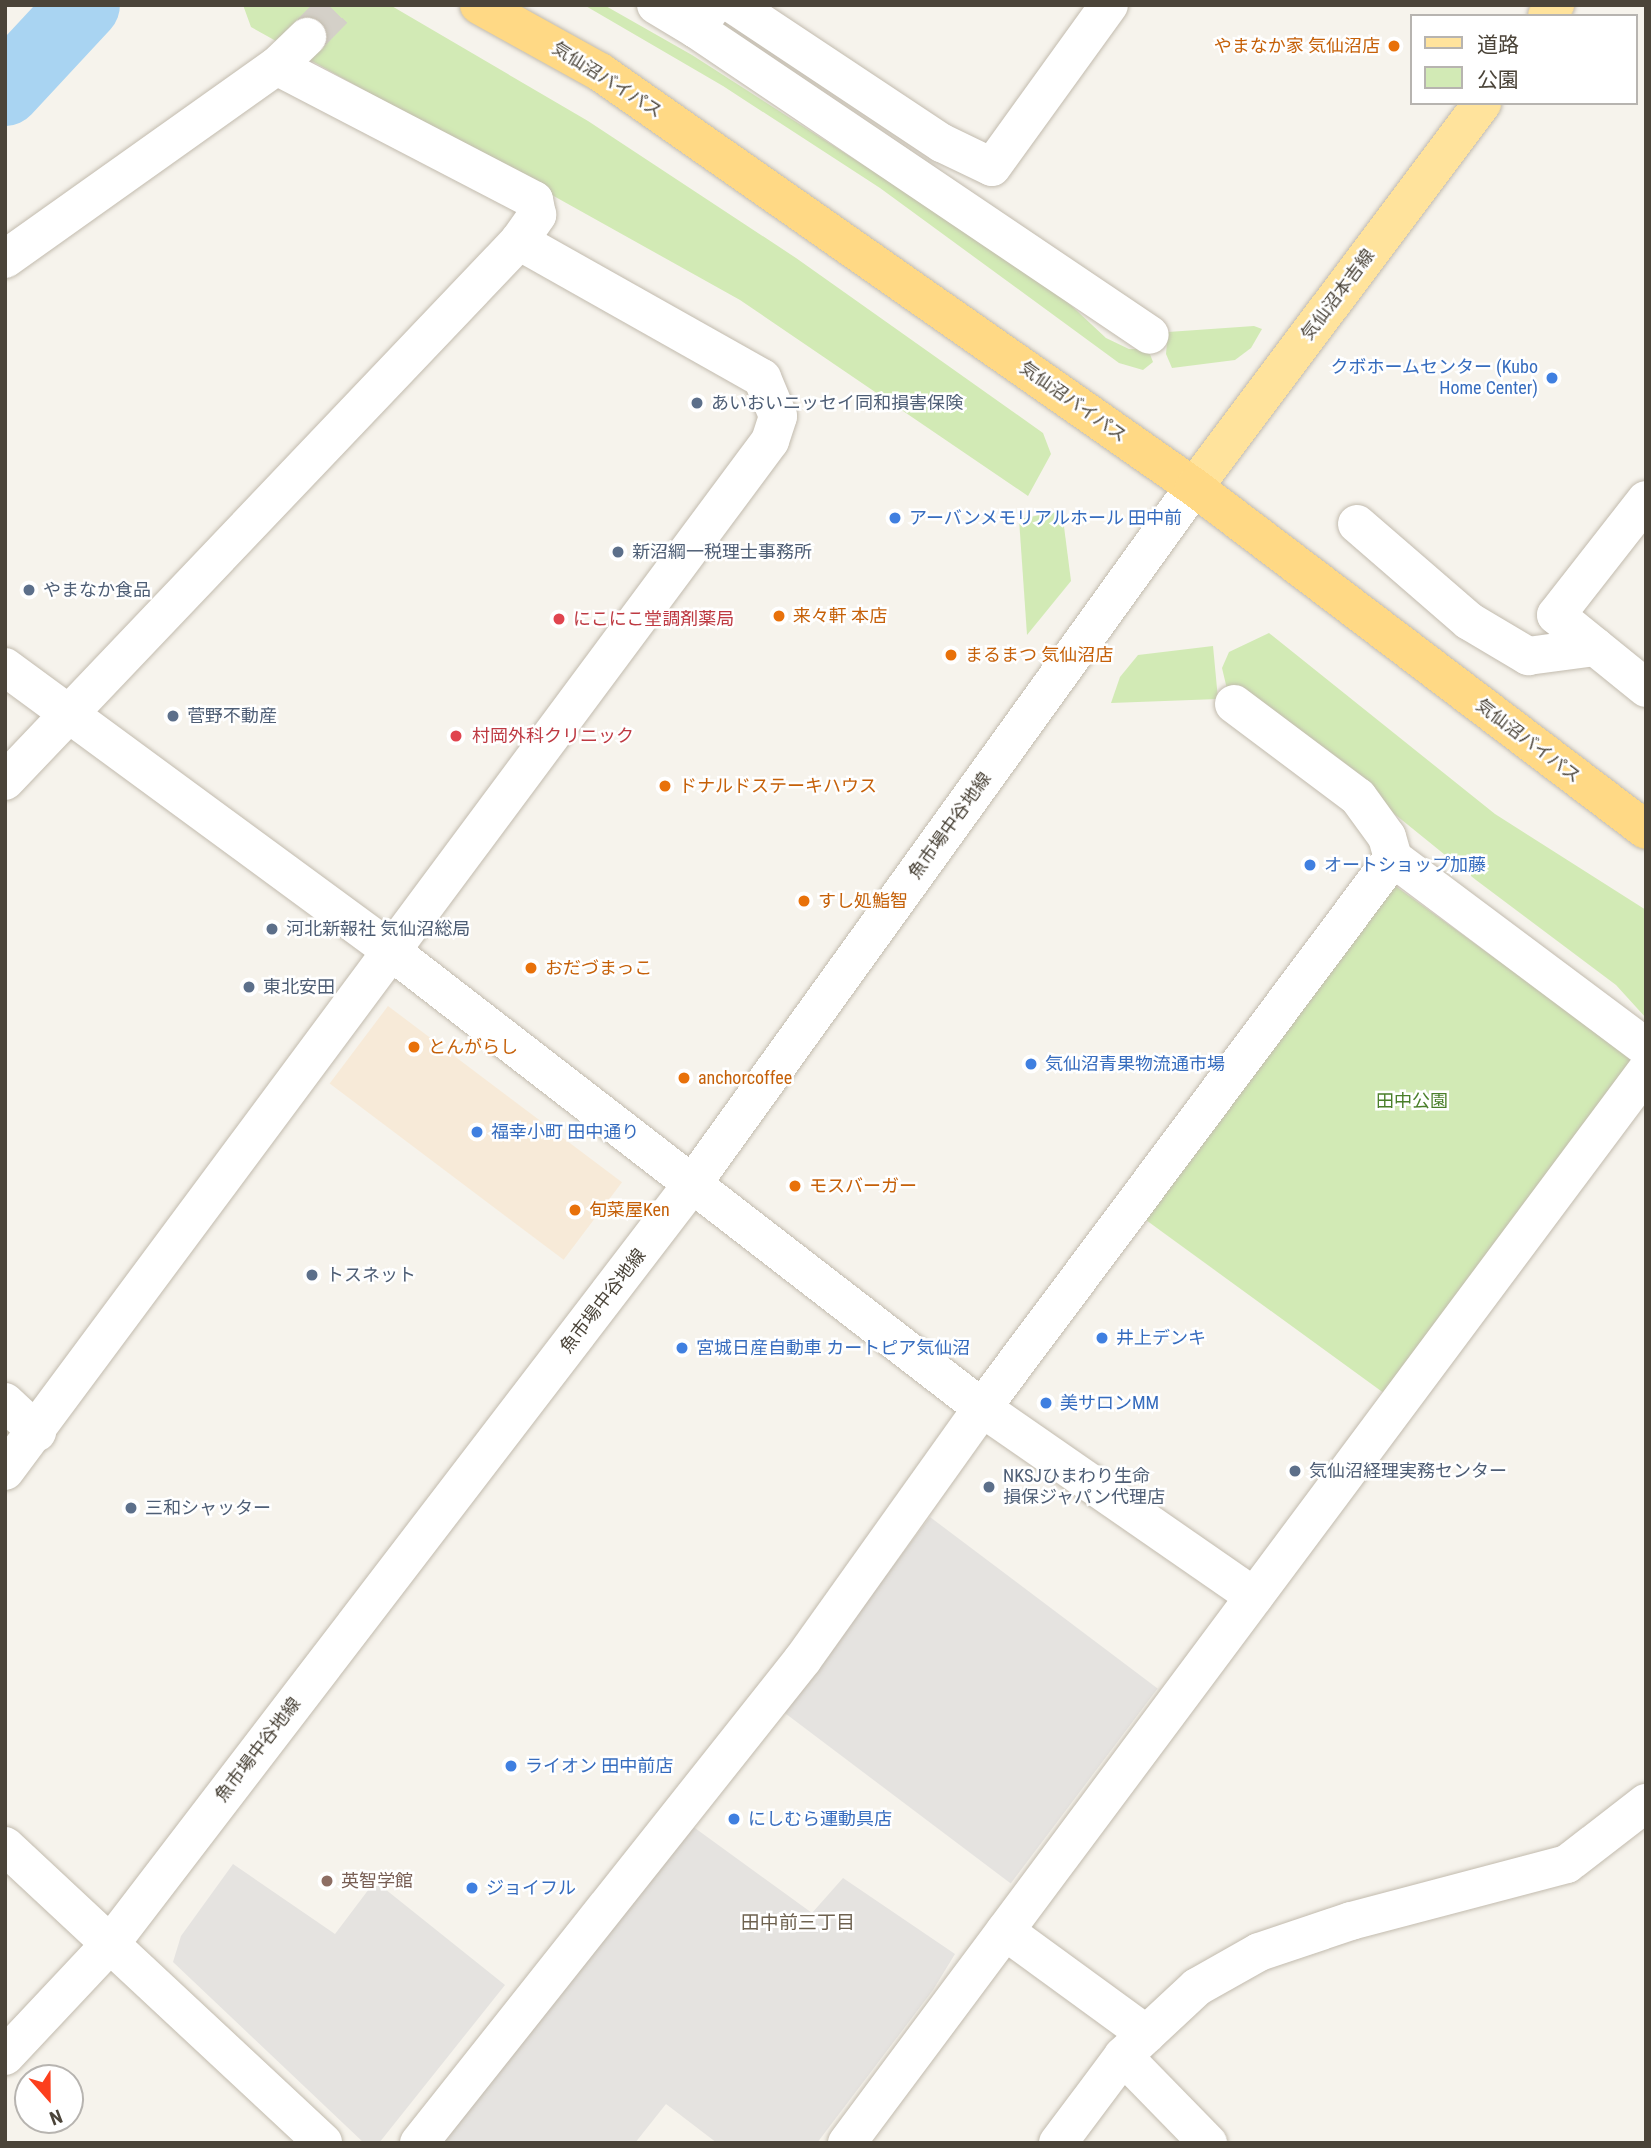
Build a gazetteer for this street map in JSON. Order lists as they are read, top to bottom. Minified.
{"streets":{"highway":["気仙沼バイパス"],"main road":["気仙沼本吉線"],"street":["魚市場中谷地線"]},"crossings":[["気仙沼バイパス","気仙沼本吉線"],["気仙沼バイパス","魚市場中谷地線"],["気仙沼本吉線","魚市場中谷地線"]],"districts":["田中前三丁目"],"parks":["田中公園"],"places":["やまなか家 気仙沼店","クボホームセンター (Kubo Home Center)","あいおいニッセイ同和損害保険","アーバンメモリアルホール 田中前","新沼綱一税理士事務所","やまなか食品","来々軒 本店","にこにこ堂調剤薬局","まるまつ 気仙沼店","菅野不動産","村岡外科クリニック","ドナルドステーキハウス","オートショップ加藤","すし処鮨智","河北新報社 気仙沼総局","おだづまっこ","東北安田","とんがらし","気仙沼青果物流通市場","anchorcoffee","福幸小町 田中通り","モスバーガー","旬菜屋Ken","トスネット","井上デンキ","宮城日産自動車 カートピア気仙沼","美サロンMM","気仙沼経理実務センター","NKSJひまわり生命 損保ジャパン代理店","三和シャッター","ライオン 田中前店","にしむら運動具店","英智学館","ジョイフル"],"legend":["道路","公園"],"north":"bottom"}
